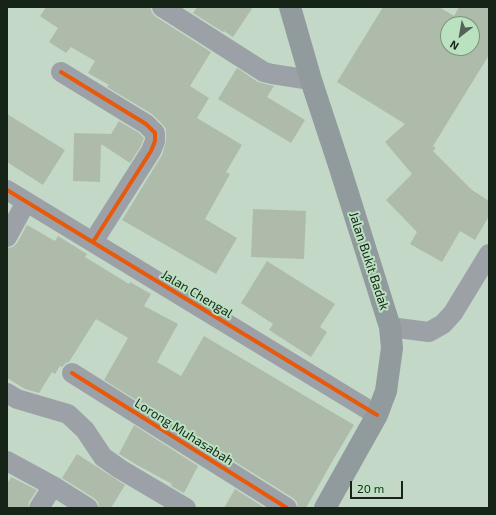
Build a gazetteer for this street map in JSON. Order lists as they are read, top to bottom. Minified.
{"streets":{"main road":["Jalan Bukit Badak"],"street":["Jalan Chengal","Lorong Muhasabah"]},"crossings":[["Jalan Bukit Badak","Jalan Chengal"]],"scale_bar":"20 m","north":"bottom left"}
